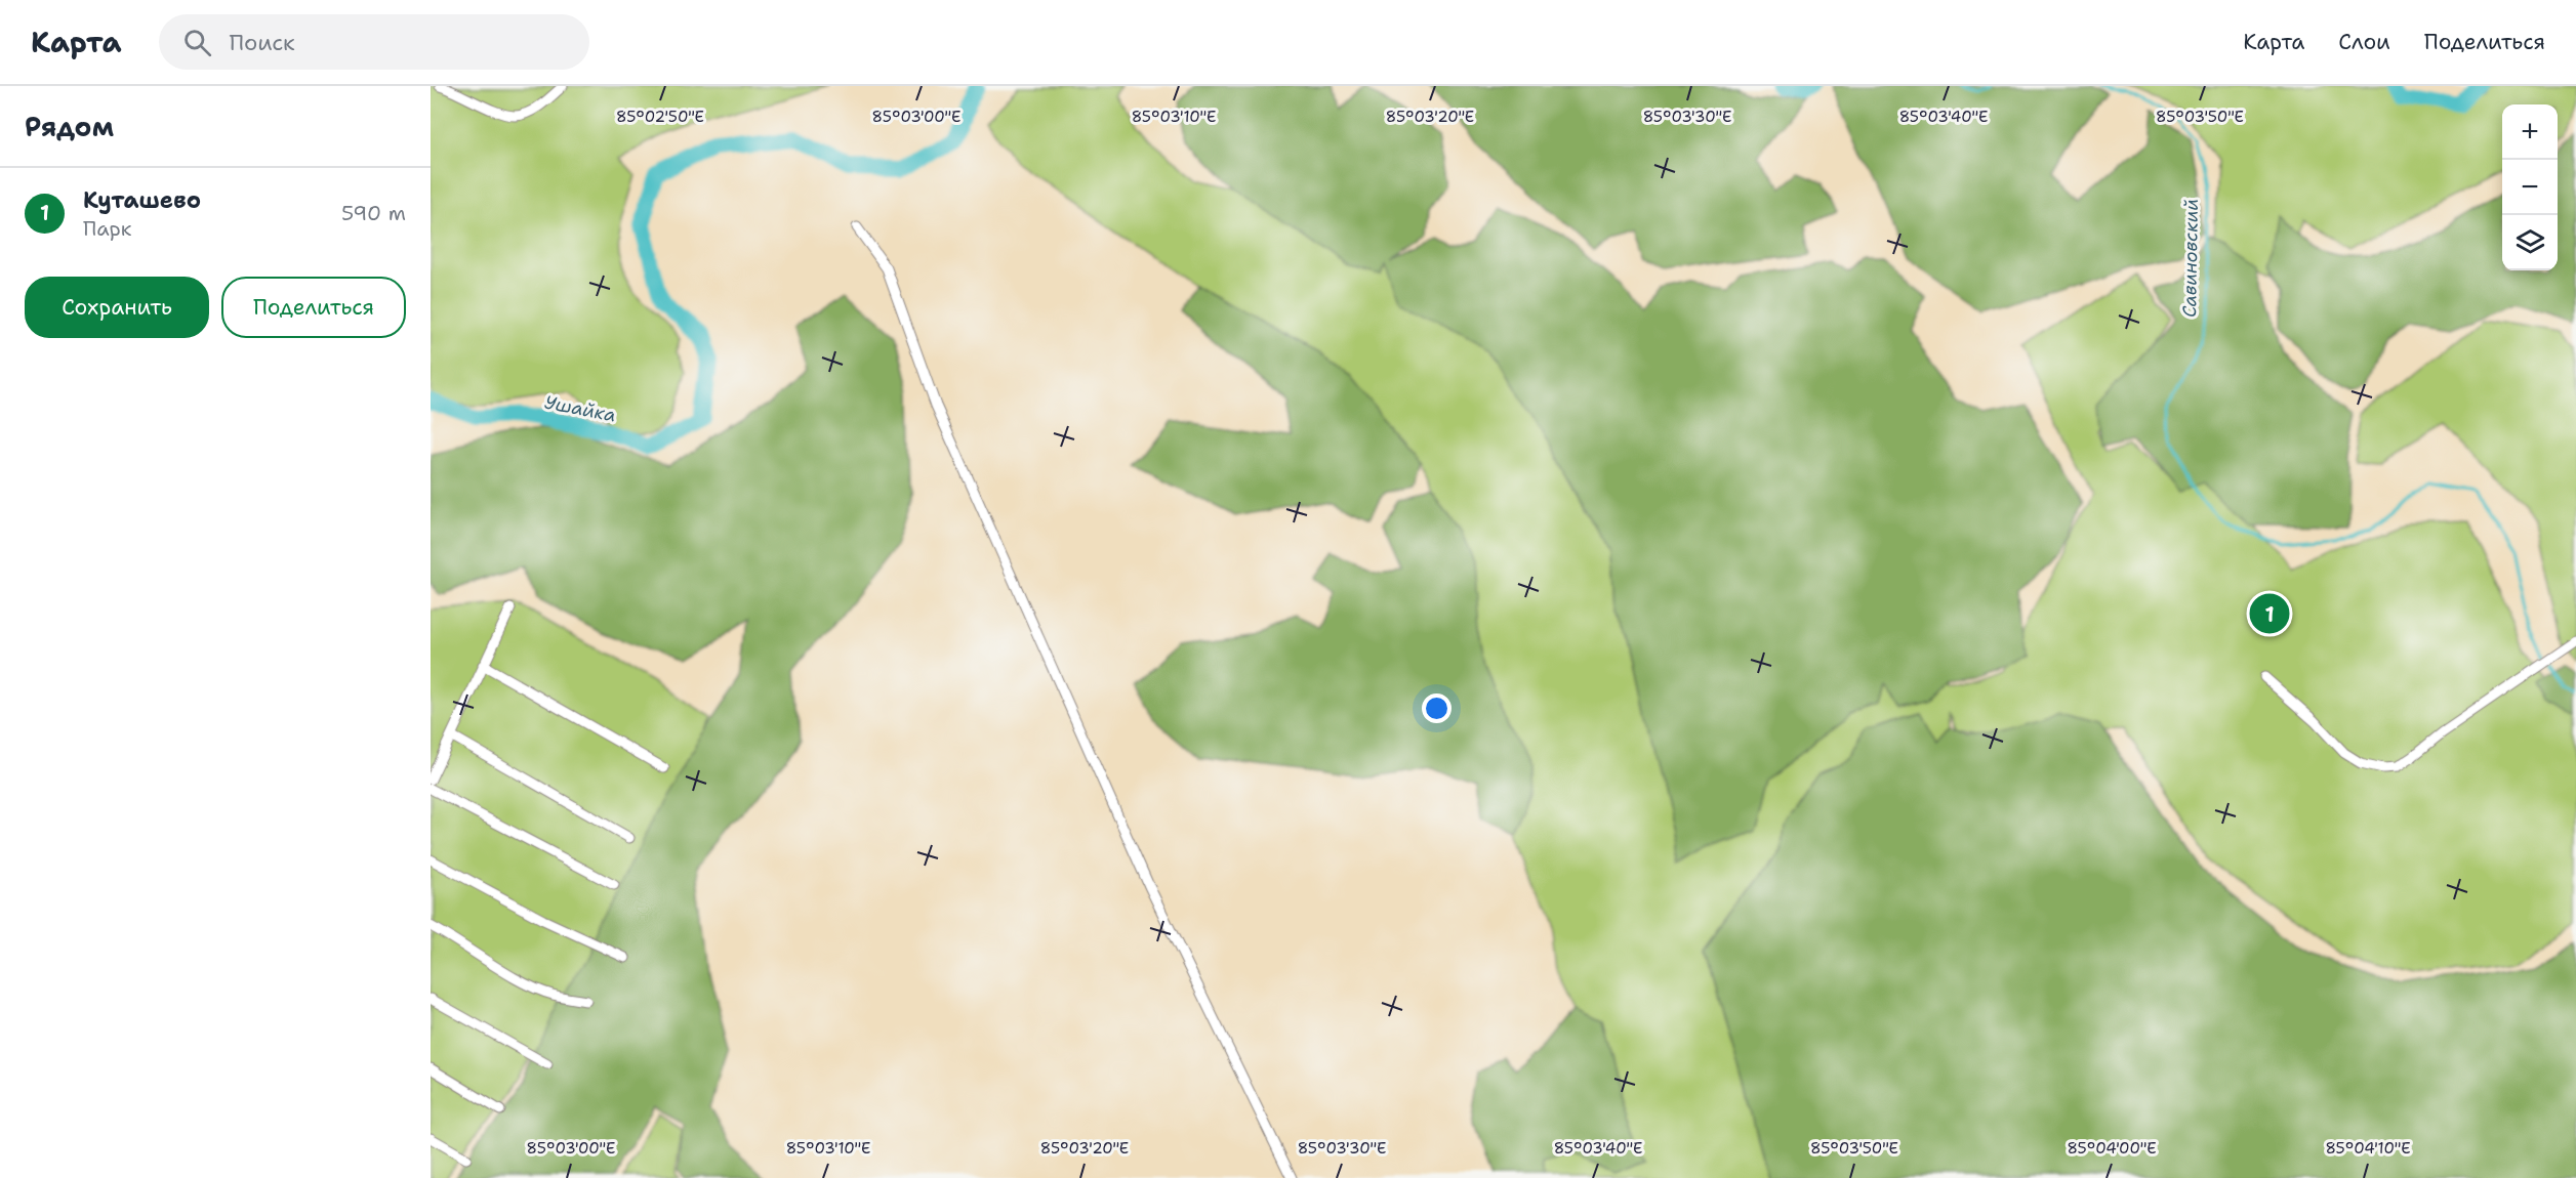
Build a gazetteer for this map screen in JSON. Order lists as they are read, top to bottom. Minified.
{"water":["Савиновский","Ушайка"],"page":{"header":"Карта","search":"Поиск","nav":["Карта","Слои","Поделиться"],"heading":"Рядом","map_buttons":["+","−"],"list":[{"mark":"1","name":"Куташево","note":"Парк","value":"590 m"}],"buttons":["Сохранить","Поделиться"],"pins":"1"},"coordinates":["85°02'50\"E","85°03'00\"E","85°03'10\"E","85°03'20\"E","85°03'30\"E","85°03'40\"E","85°03'50\"E","85°04'00\"E","85°04'10\"E"]}
